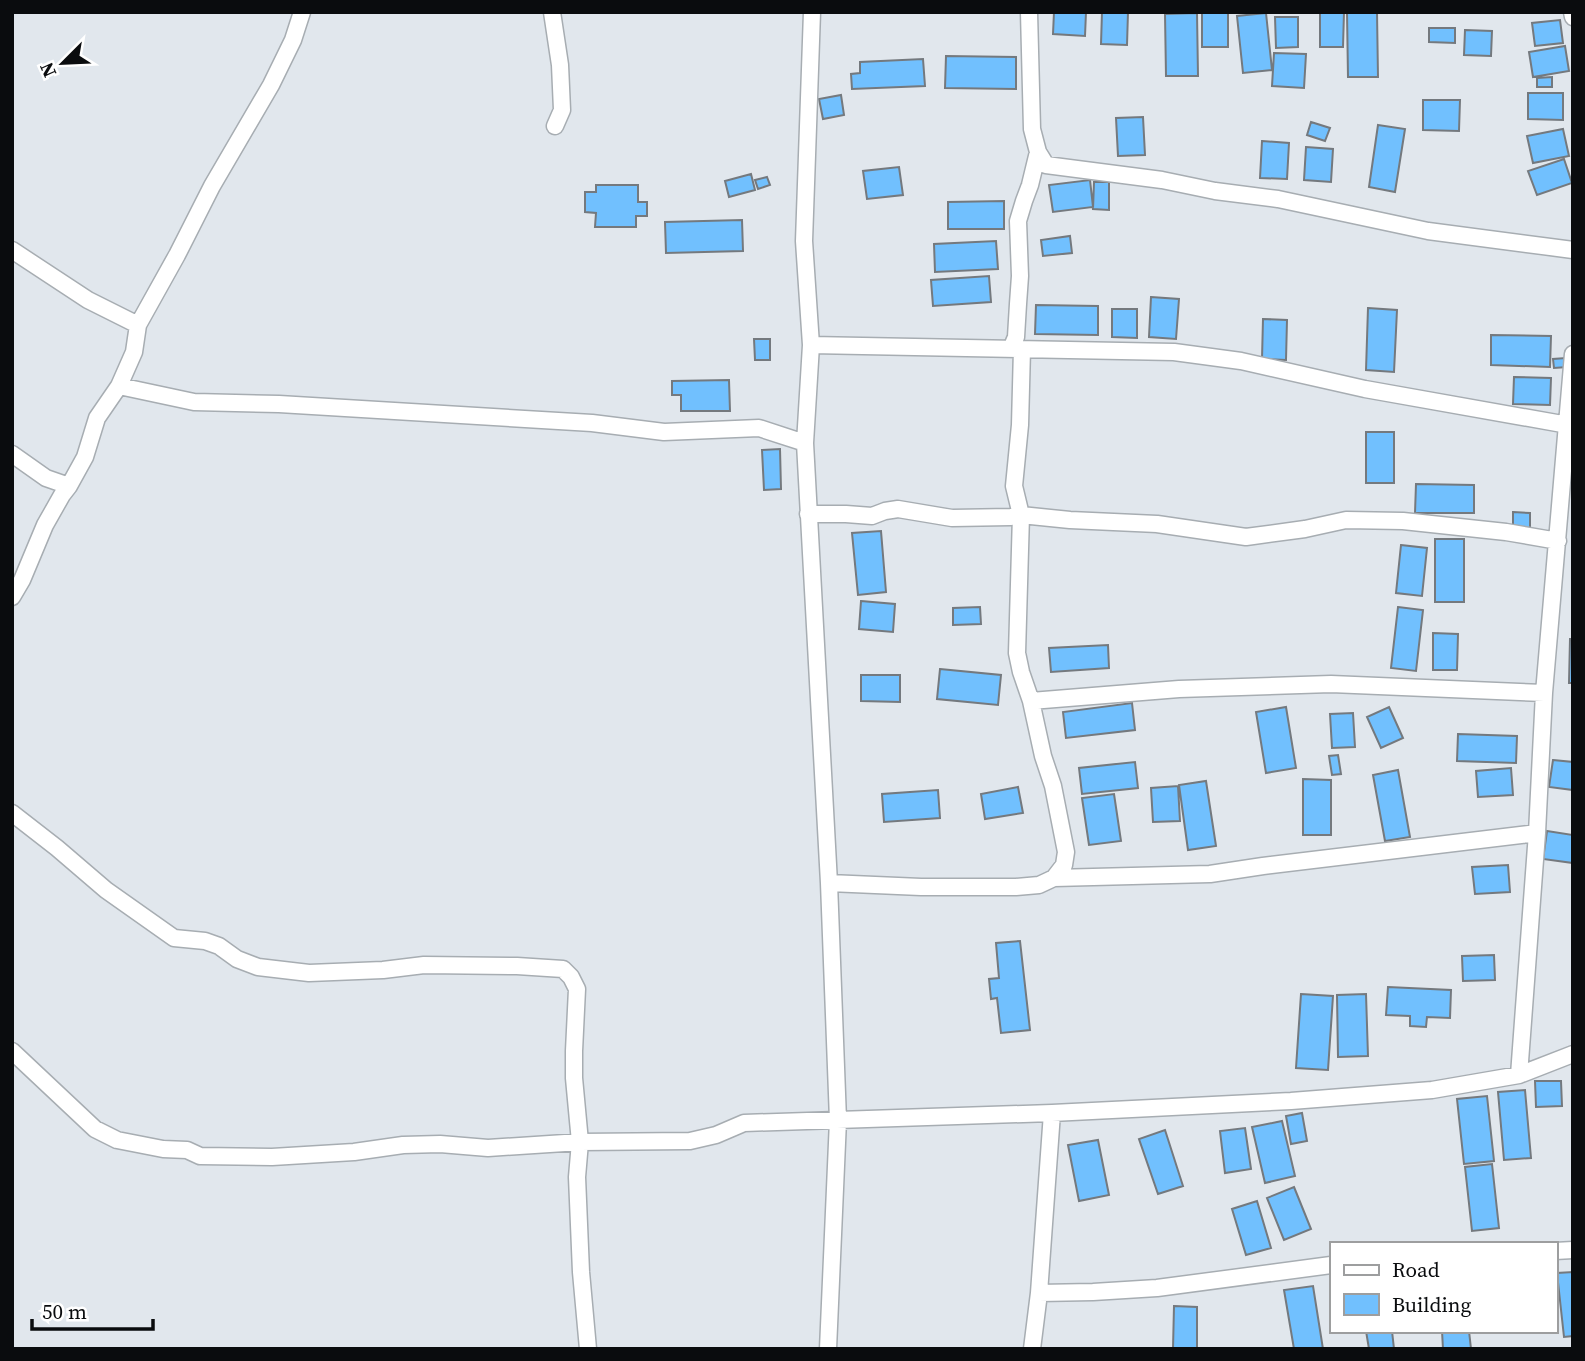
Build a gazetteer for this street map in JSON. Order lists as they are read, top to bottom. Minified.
{"legend":["Road","Building"],"scale_bar":"50 m","north":"bottom left"}
